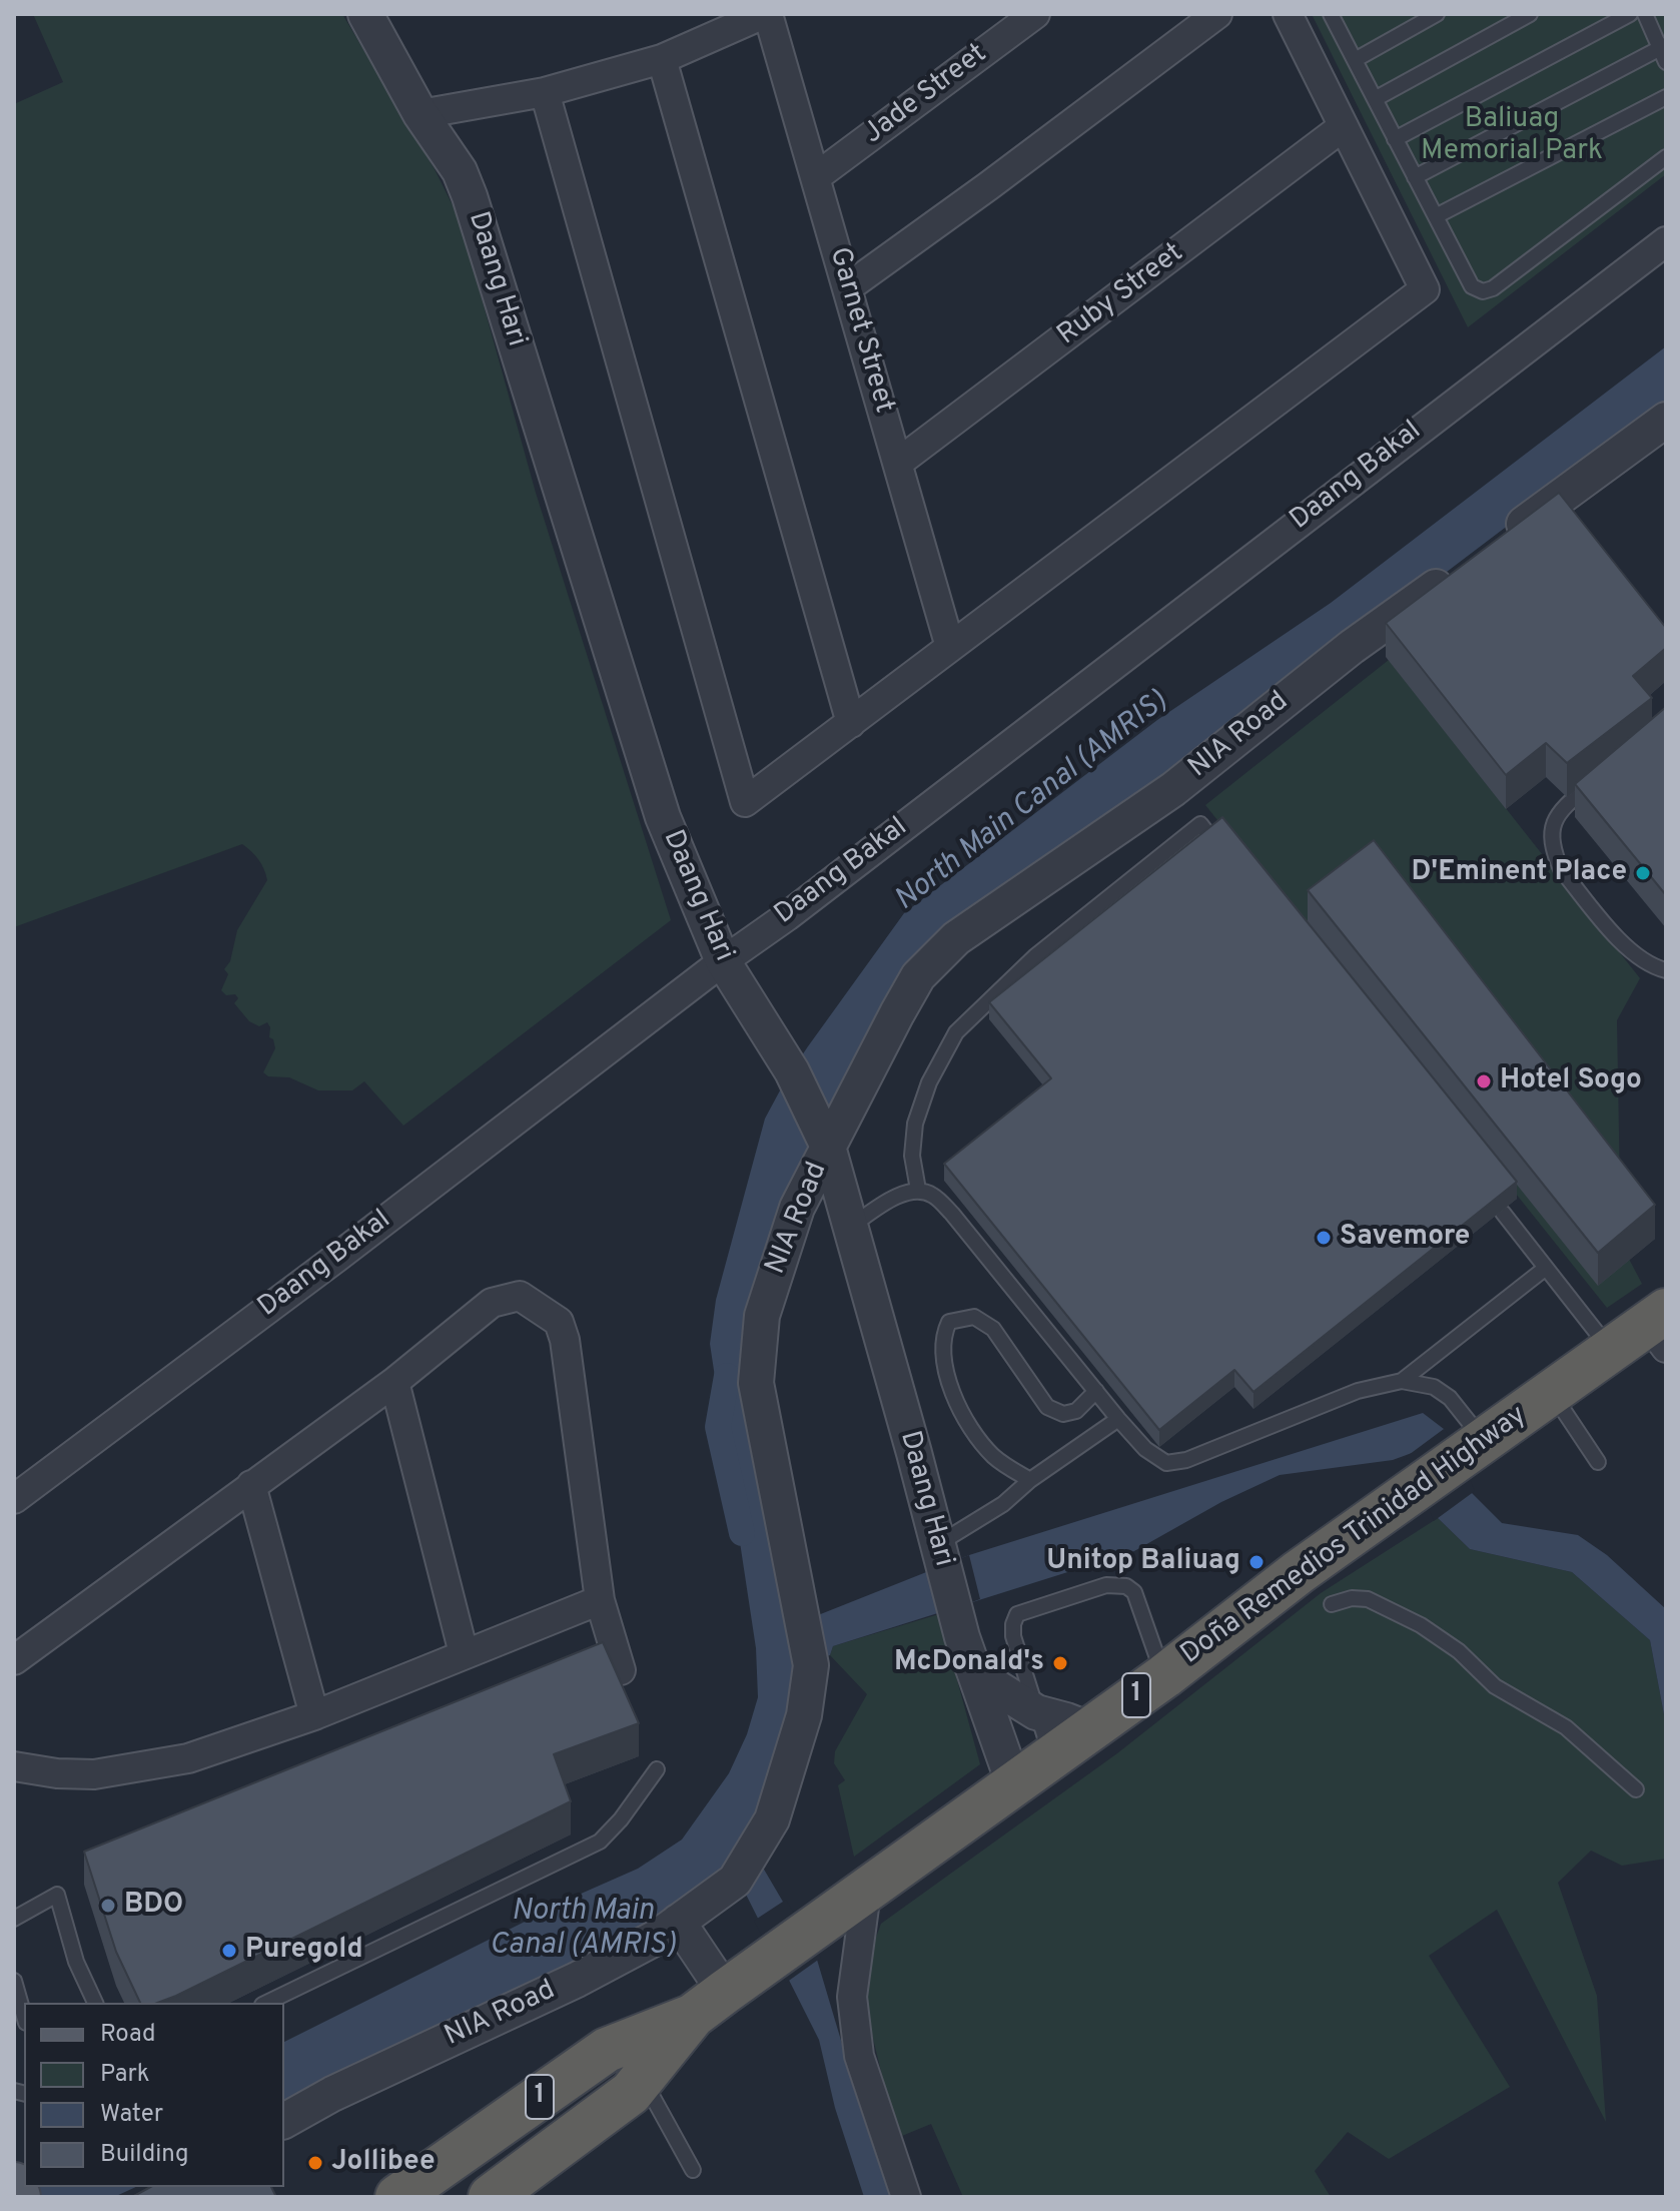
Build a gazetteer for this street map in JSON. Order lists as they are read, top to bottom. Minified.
{"streets":{"highway":["Doña Remedios Trinidad Highway","1"],"street":["Jade Street","Daang Hari","Ruby Street","Garnet Street","Daang Bakal","NIA Road"]},"crossings":[["Jade Street","Garnet Street"],["Daang Hari","Daang Bakal"],["Daang Hari","NIA Road"],["Daang Hari","Doña Remedios Trinidad Highway"],["Ruby Street","Garnet Street"],["Doña Remedios Trinidad Highway","1"]],"water":["North Main Canal (AMRIS)"],"parks":["Baliuag Memorial Park"],"places":["D'Eminent Place","Hotel Sogo","Savemore","Unitop Baliuag","McDonald's","BDO","Puregold","Jollibee"],"legend":["Road","Park","Water","Building"]}
